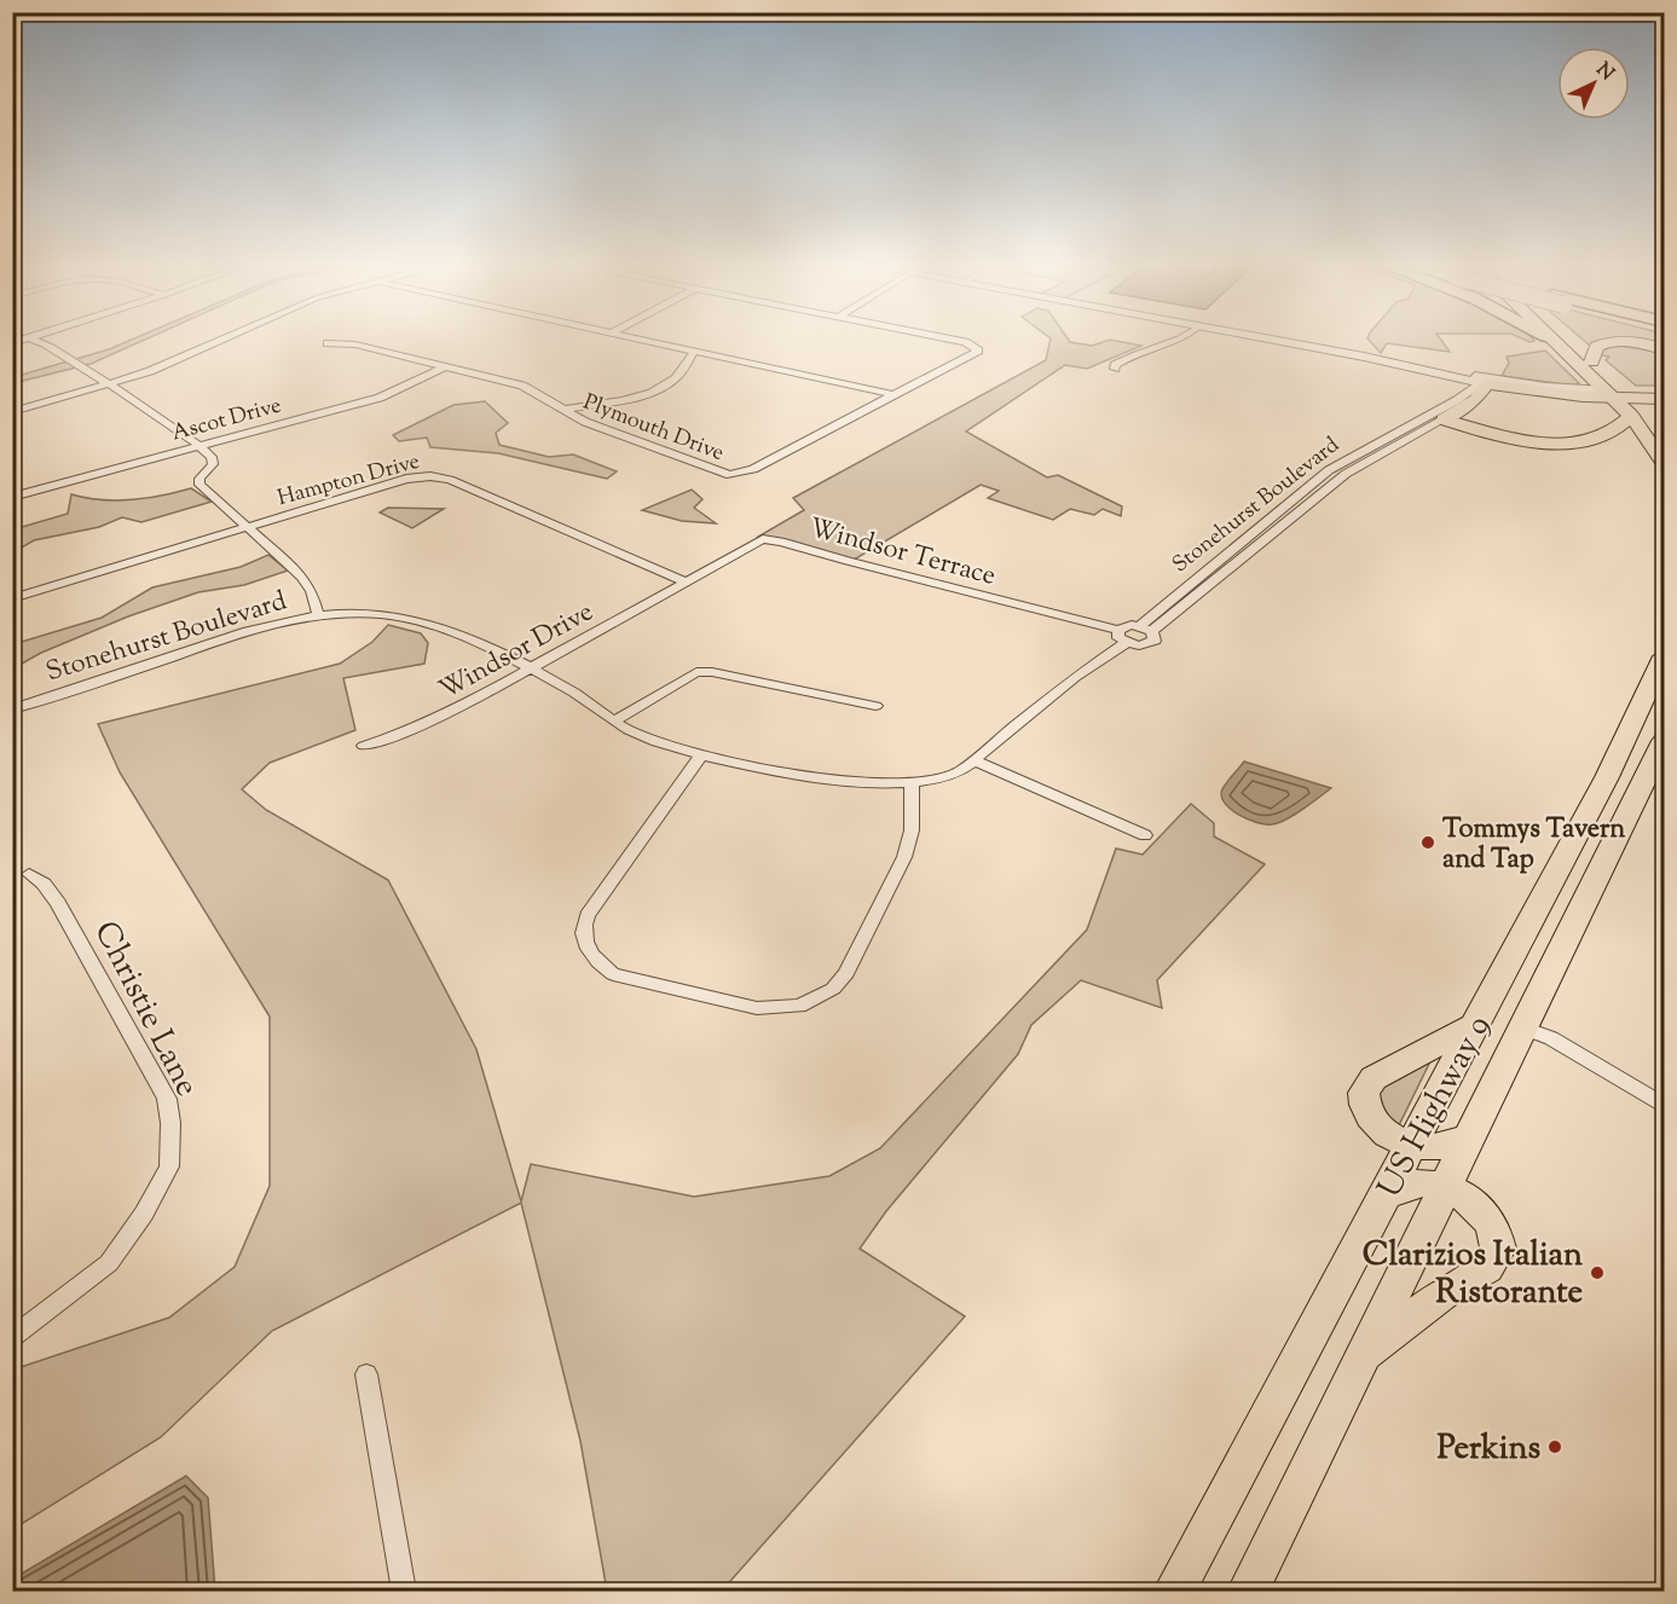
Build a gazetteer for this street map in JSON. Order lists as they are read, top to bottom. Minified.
{"streets":{"highway":["US Highway 9"],"main road":["Stonehurst Boulevard"],"street":["Ascot Drive","Plymouth Drive","Hampton Drive","Windsor Terrace","Windsor Drive","Christie Lane"]},"crossings":[["Ascot Drive","Plymouth Drive"],["Hampton Drive","Windsor Terrace"],["Hampton Drive","Windsor Drive"],["Stonehurst Boulevard","Windsor Terrace"],["Stonehurst Boulevard","Windsor Drive"],["Windsor Terrace","Windsor Drive"]],"places":["Tommys Tavern and Tap","Clarizios Italian Ristorante","Perkins"],"north":"top right"}
